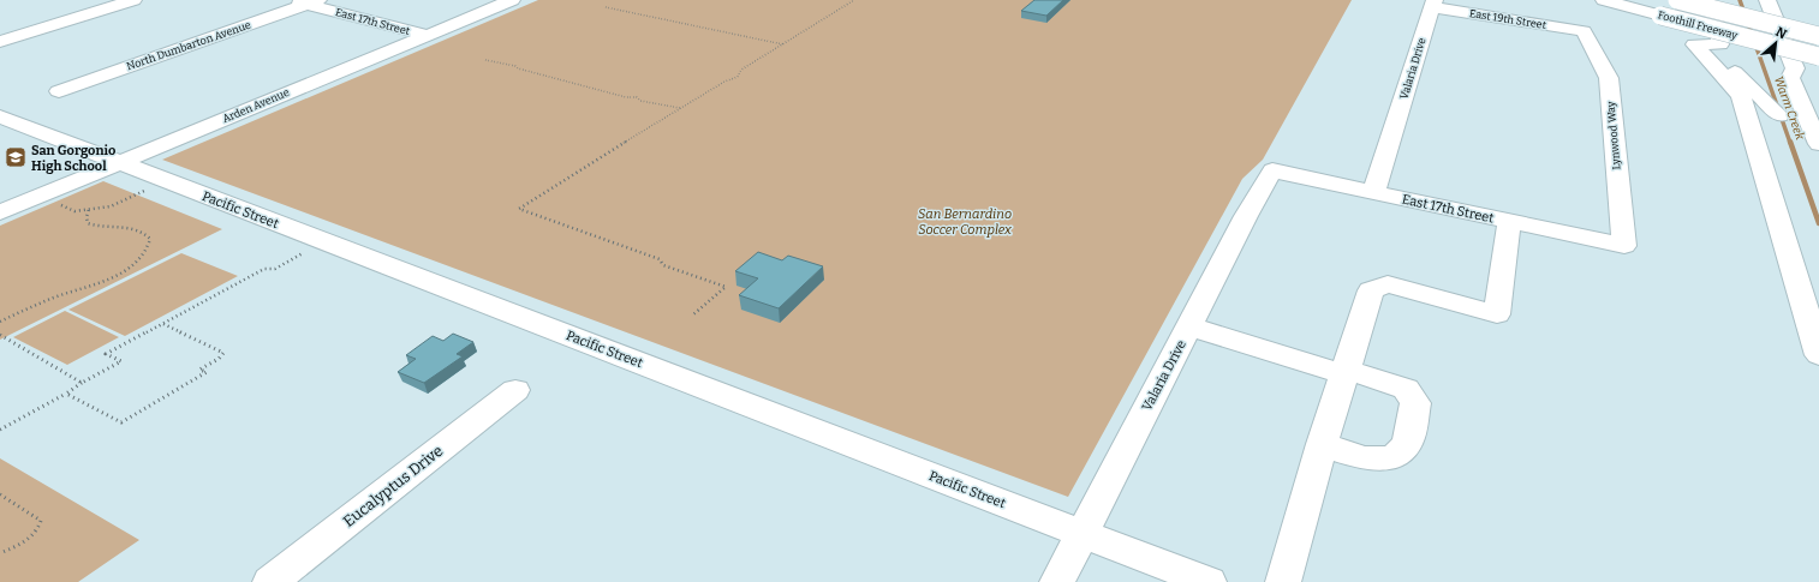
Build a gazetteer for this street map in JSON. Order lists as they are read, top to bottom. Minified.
{"streets":{"main road":["East 19th Street","East 17th Street","Foothill Freeway","North Dumbarton Avenue","Valaria Drive","Arden Avenue","Lynwood Way","Pacific Street","Eucalyptus Drive"]},"crossings":[["East 19th Street","Valaria Drive"],["East 19th Street","Lynwood Way"],["East 17th Street","North Dumbarton Avenue"],["East 17th Street","Valaria Drive"],["East 17th Street","Arden Avenue"],["East 17th Street","Lynwood Way"],["Valaria Drive","Pacific Street"],["Arden Avenue","Pacific Street"]],"water":["Warm Creek"],"parks":["San Bernardino Soccer Complex"],"places":{"school or university":["San Gorgonio High School"]},"north":"top right"}
